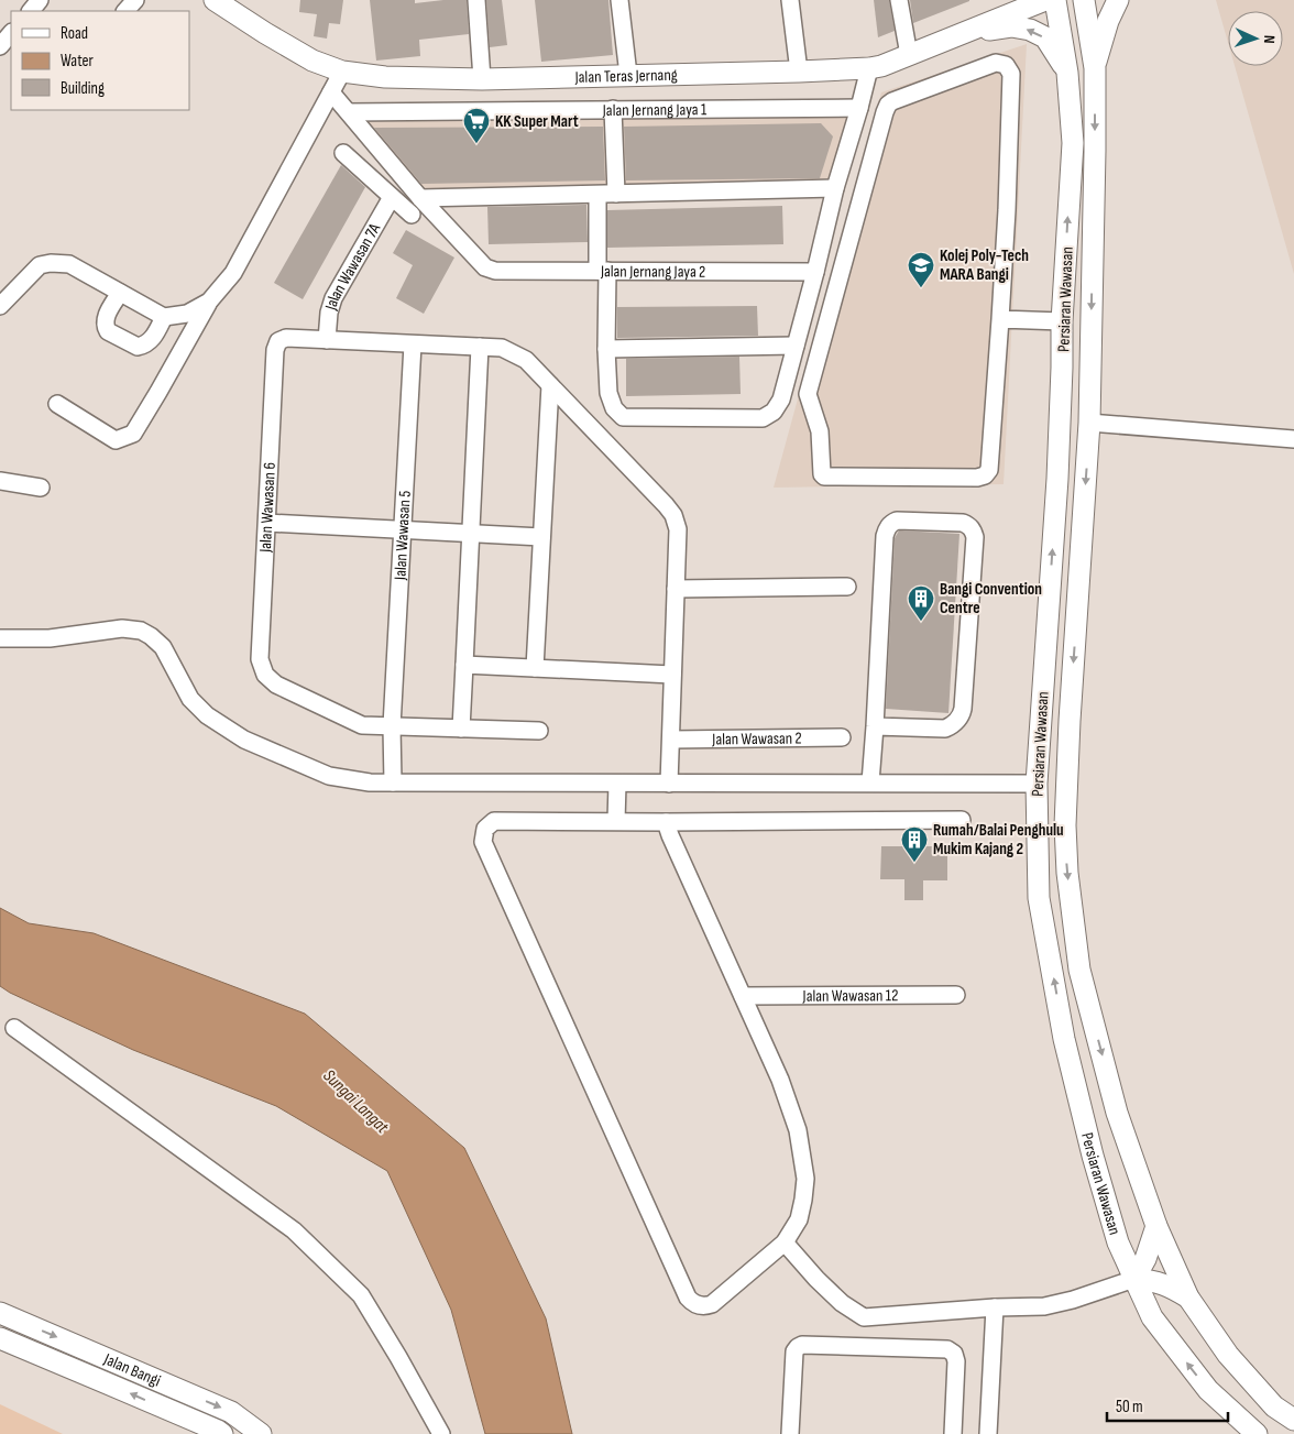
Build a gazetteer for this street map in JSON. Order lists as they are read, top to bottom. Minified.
{"streets":{"main road":["Jalan Teras Jernang","Persiaran Wawasan","Jalan Bangi"],"street":["Jalan Jernang Jaya 1","Jalan Wawasan 7A","Jalan Jernang Jaya 2","Jalan Wawasan 6","Jalan Wawasan 5","Jalan Wawasan 2","Jalan Wawasan 12"]},"crossings":[["Jalan Wawasan 7A","Jalan Wawasan 6"],["Jalan Wawasan 6","Jalan Wawasan 5"]],"water":["Sungai Langat"],"places":{"supermarket":["KK Super Mart"],"school or university":["Kolej Poly-Tech MARA Bangi"],"building":["Bangi Convention Centre","Rumah/Balai Penghulu Mukim Kajang 2"]},"legend":["Road","Water","Building"],"scale_bar":"50 m","north":"right"}
